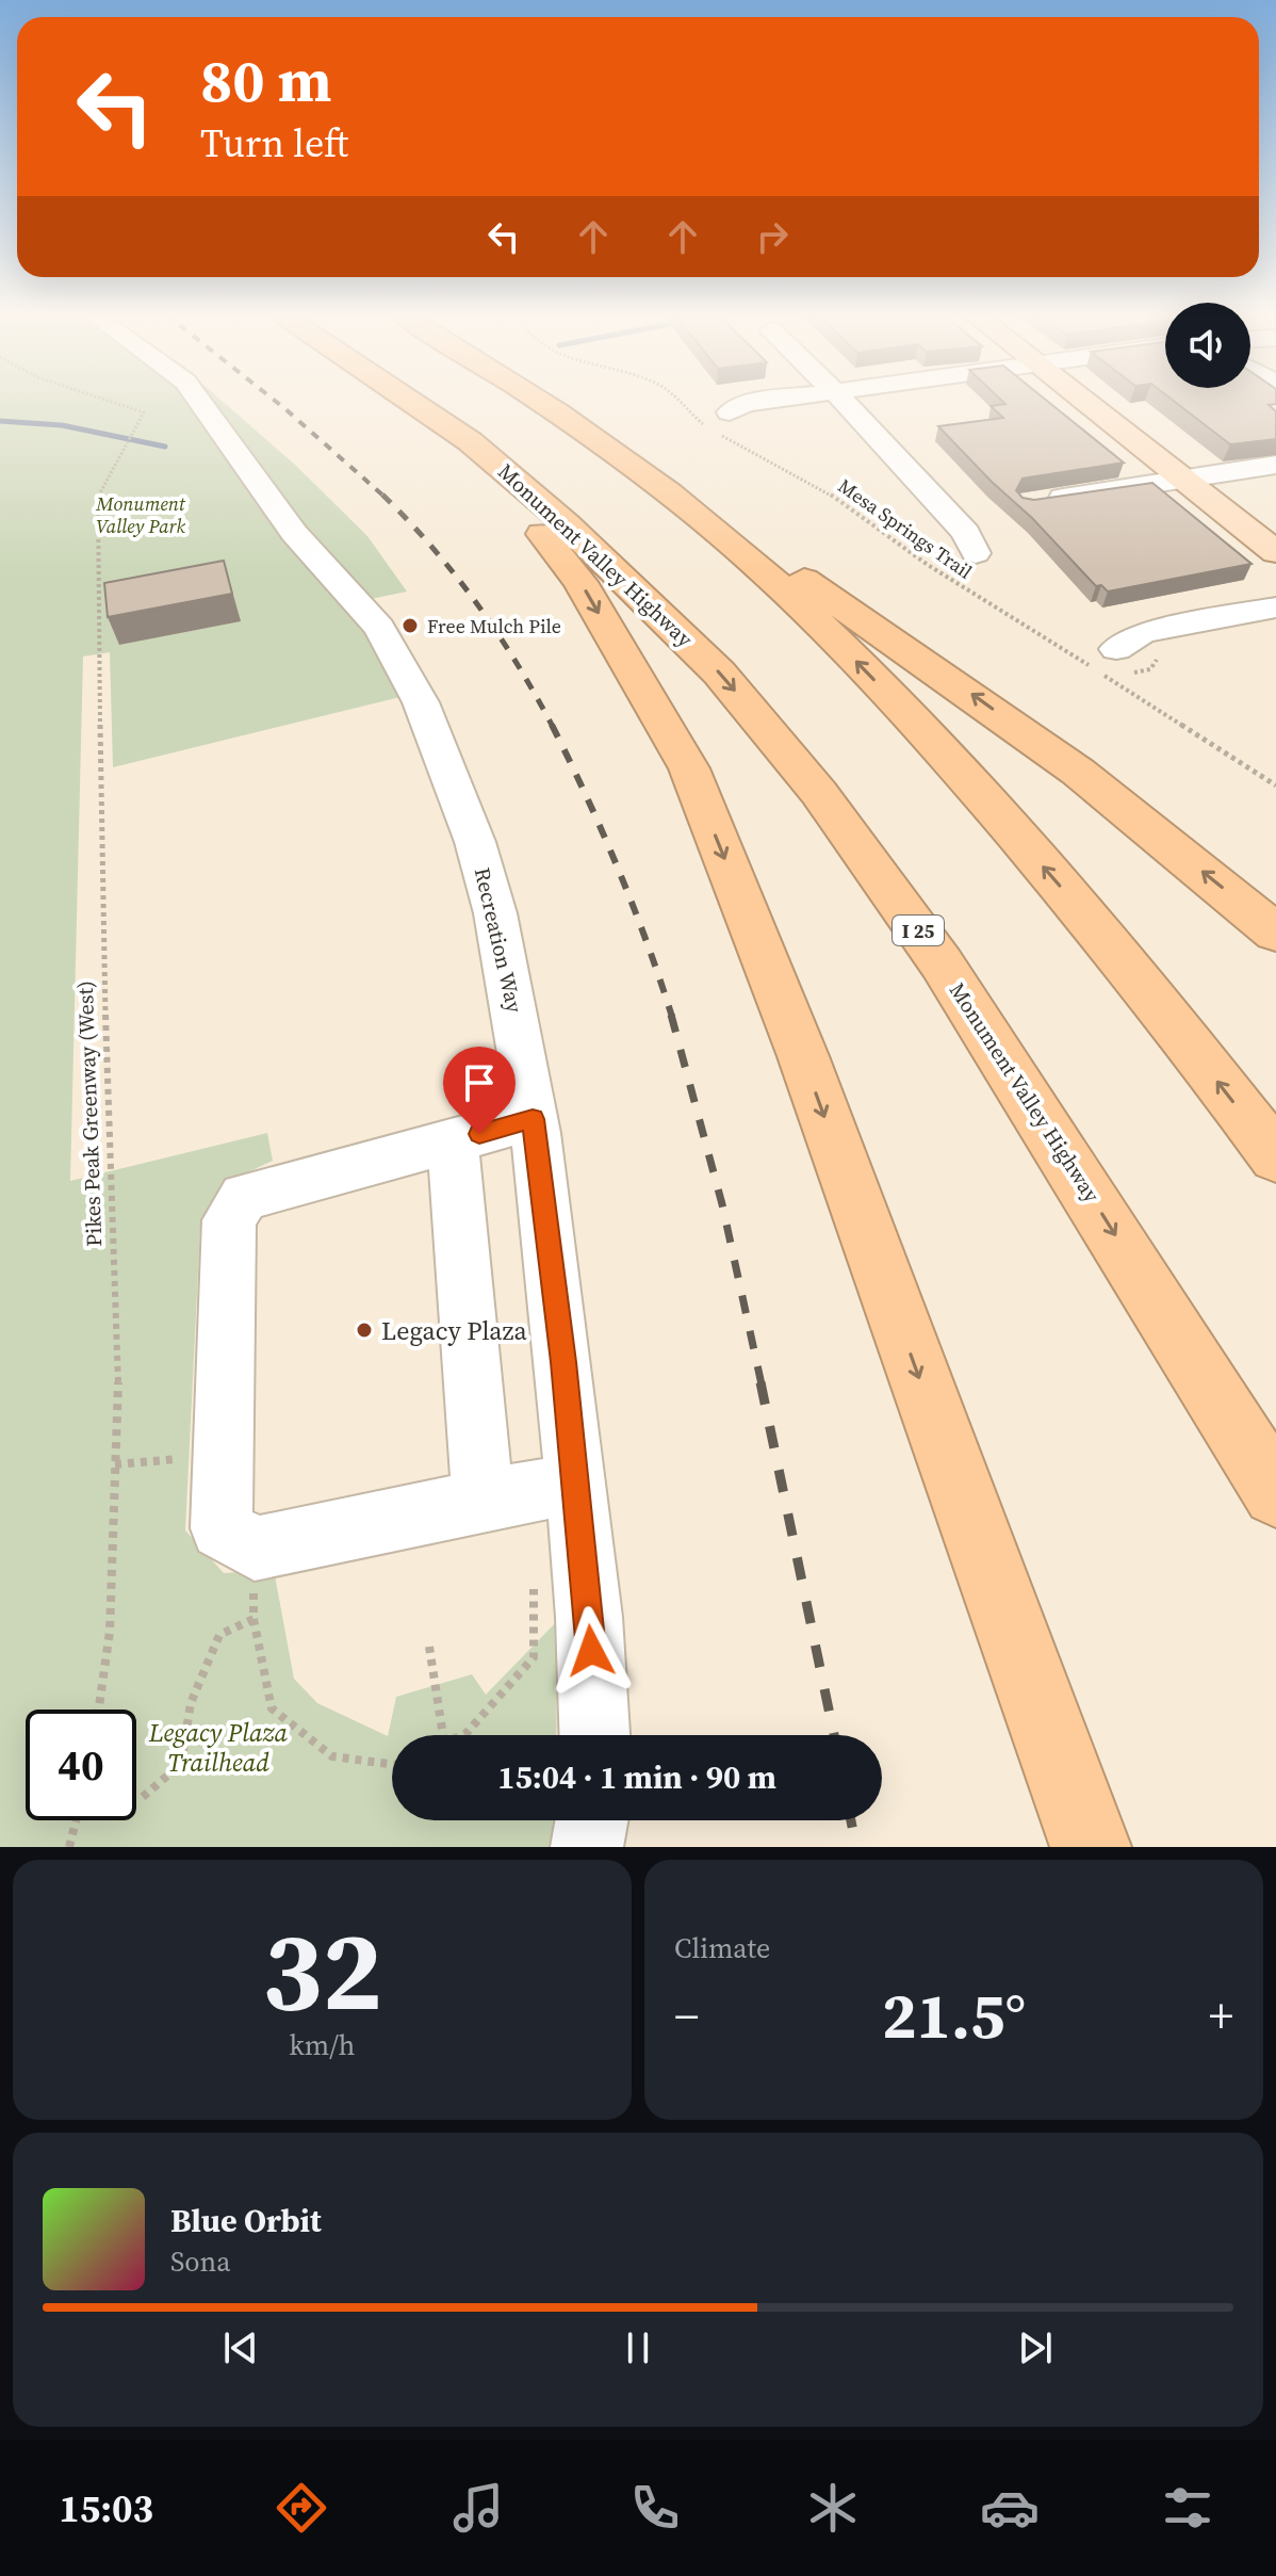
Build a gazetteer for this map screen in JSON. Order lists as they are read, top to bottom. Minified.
{"streets":{"highway":["Monument Valley Highway","I 25"],"street":["Recreation Way"],"path":["Mesa Springs Trail","Pikes Peak Greenway (West)"]},"parks":["Monument Valley Park","Legacy Plaza Trailhead"],"places":["Free Mulch Pile","Legacy Plaza"],"page":{"turn":["80 m","Turn left"],"limit":"40","trip":"15:04 · 1 min · 90 m","tile":[["32","km/h"],"Climate"],"heat":["−","21.5°","+"],"song":["Blue Orbit","Sona"],"tabs":"15:03"}}
